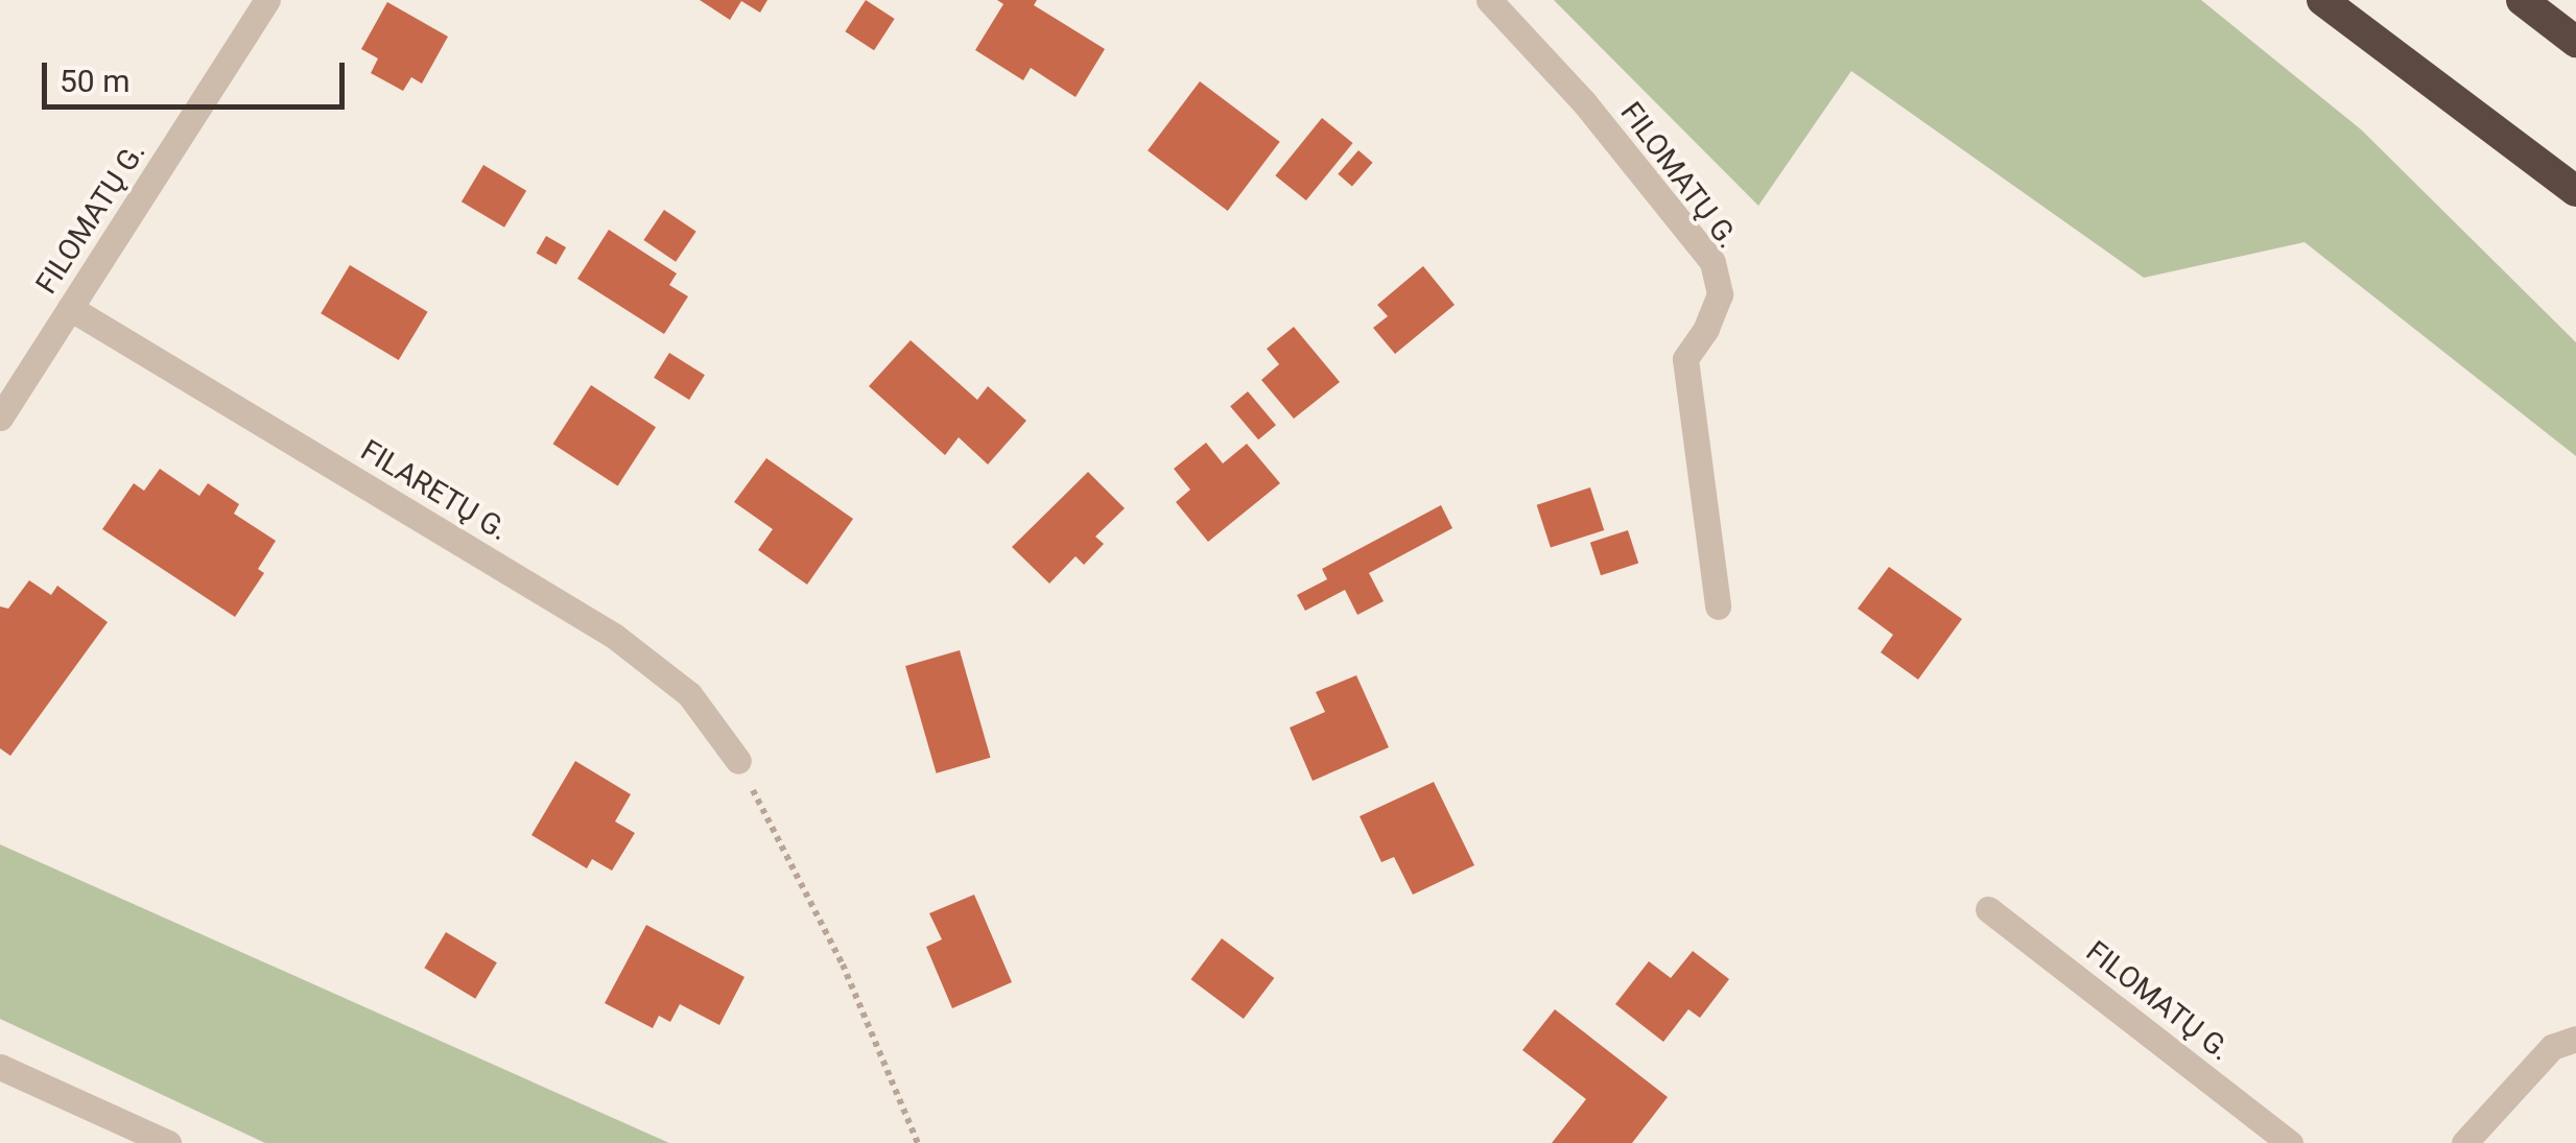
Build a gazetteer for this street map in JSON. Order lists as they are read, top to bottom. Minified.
{"streets":{"street":["FILOMATŲ G.","FILARETŲ G."]},"crossings":[["FILOMATŲ G.","FILARETŲ G."]],"scale_bar":"50 m"}
